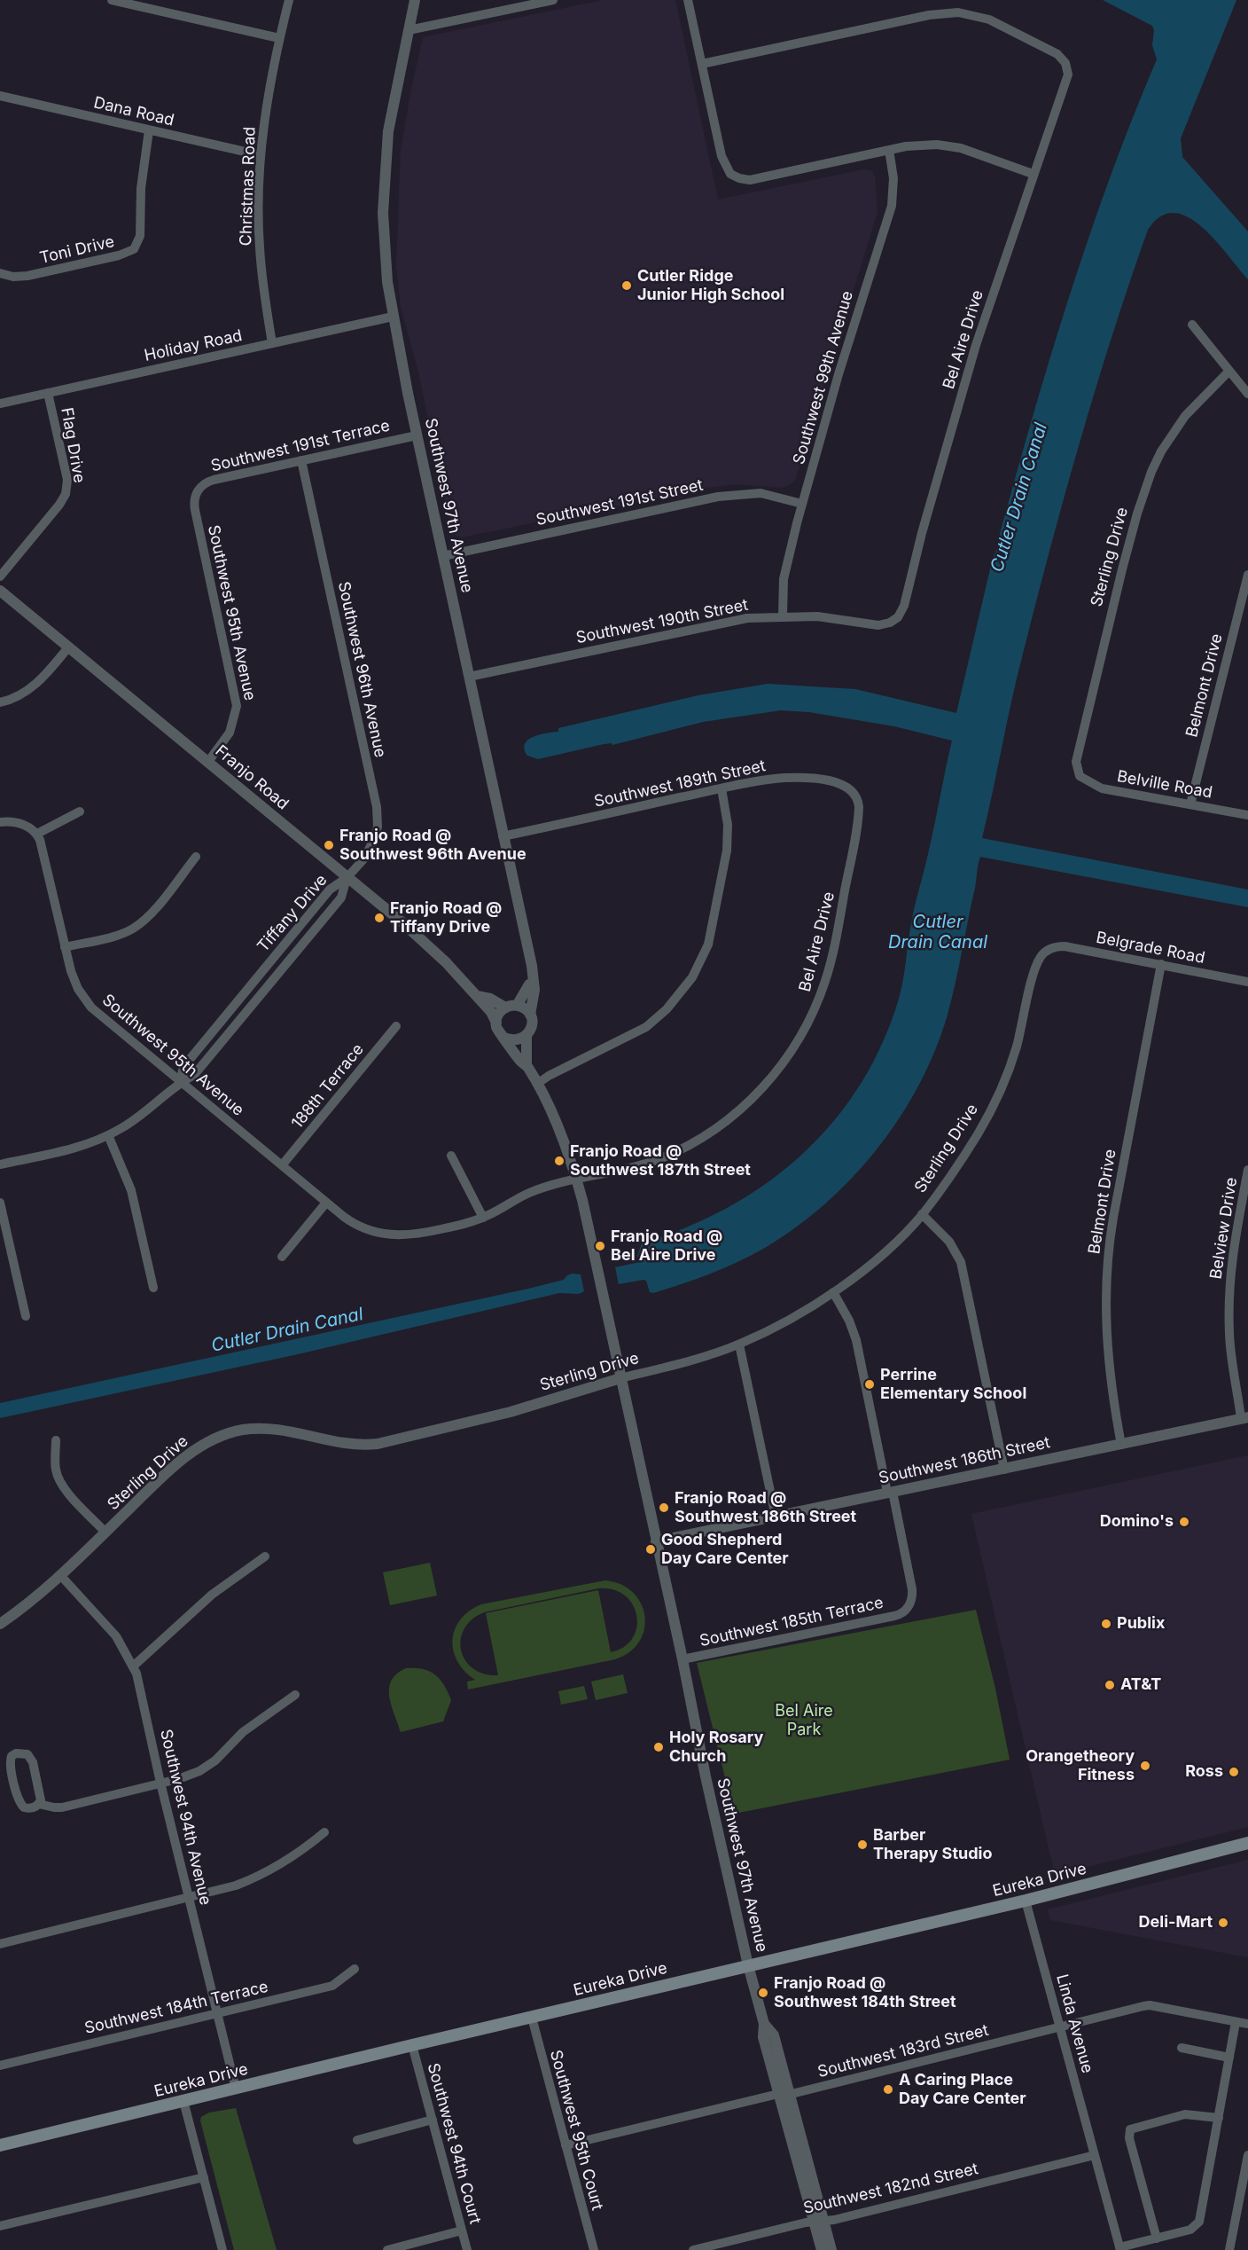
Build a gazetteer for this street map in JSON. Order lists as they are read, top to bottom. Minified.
{"streets":{"main road":["Eureka Drive"],"street":["Dana Road","Christmas Road","Toni Drive","Bel Aire Drive","Holiday Road","Southwest 99th Avenue","Flag Drive","Southwest 191st Terrace","Southwest 191st Street","Southwest 97th Avenue","Sterling Drive","Southwest 95th Avenue","Southwest 190th Street","Southwest 96th Avenue","Belmont Drive","Franjo Road","Southwest 189th Street","Belville Road","Tiffany Drive","Belgrade Road","188th Terrace","Belview Drive","Southwest 186th Street","Southwest 185th Terrace","Southwest 94th Avenue","Southwest 184th Terrace","Linda Avenue","Southwest 183rd Street","Southwest 95th Court","Southwest 94th Court","Southwest 182nd Street"]},"crossings":[["Dana Road","Christmas Road"],["Dana Road","Toni Drive"],["Christmas Road","Holiday Road"],["Bel Aire Drive","Southwest 97th Avenue"],["Bel Aire Drive","Southwest 95th Avenue"],["Bel Aire Drive","Southwest 190th Street"],["Bel Aire Drive","Southwest 189th Street"],["Holiday Road","Flag Drive"],["Holiday Road","Southwest 97th Avenue"],["Southwest 99th Avenue","Southwest 191st Street"],["Southwest 99th Avenue","Southwest 190th Street"],["Southwest 191st Terrace","Southwest 97th Avenue"],["Southwest 191st Terrace","Southwest 95th Avenue"],["Southwest 191st Terrace","Southwest 96th Avenue"],["Southwest 191st Street","Southwest 97th Avenue"],["Southwest 97th Avenue","Sterling Drive"],["Southwest 97th Avenue","Southwest 190th Street"],["Southwest 97th Avenue","Franjo Road"],["Southwest 97th Avenue","Southwest 189th Street"],["Southwest 97th Avenue","Southwest 186th Street"],["Southwest 97th Avenue","Southwest 185th Terrace"],["Southwest 97th Avenue","Eureka Drive"],["Southwest 97th Avenue","Southwest 183rd Street"],["Southwest 97th Avenue","Southwest 182nd Street"],["Sterling Drive","Belville Road"],["Sterling Drive","Belgrade Road"],["Sterling Drive","Southwest 94th Avenue"],["Southwest 95th Avenue","Franjo Road"],["Southwest 95th Avenue","Tiffany Drive"],["Southwest 95th Avenue","188th Terrace"],["Southwest 96th Avenue","Franjo Road"],["Southwest 96th Avenue","Tiffany Drive"],["Belmont Drive","Belville Road"],["Belmont Drive","Belgrade Road"],["Belmont Drive","Southwest 186th Street"],["Franjo Road","Tiffany Drive"],["Belview Drive","Southwest 186th Street"],["Southwest 186th Street","Southwest 185th Terrace"],["Southwest 94th Avenue","Eureka Drive"],["Southwest 94th Avenue","Southwest 184th Terrace"],["Eureka Drive","Linda Avenue"],["Eureka Drive","Southwest 95th Court"],["Eureka Drive","Southwest 94th Court"],["Linda Avenue","Southwest 183rd Street"],["Linda Avenue","Southwest 182nd Street"],["Southwest 183rd Street","Southwest 95th Court"]],"water":["Cutler Drain Canal"],"parks":["Bel Aire Park"],"places":["Cutler Ridge Junior High School","Franjo Road @ Southwest 96th Avenue","Franjo Road @ Tiffany Drive","Franjo Road @ Southwest 187th Street","Franjo Road @ Bel Aire Drive","Perrine Elementary School","Franjo Road @ Southwest 186th Street","Domino's","Good Shepherd Day Care Center","Publix","AT&T","Holy Rosary Church","Orangetheory Fitness","Ross","Barber Therapy Studio","Deli-Mart","Franjo Road @ Southwest 184th Street","A Caring Place Day Care Center"]}
